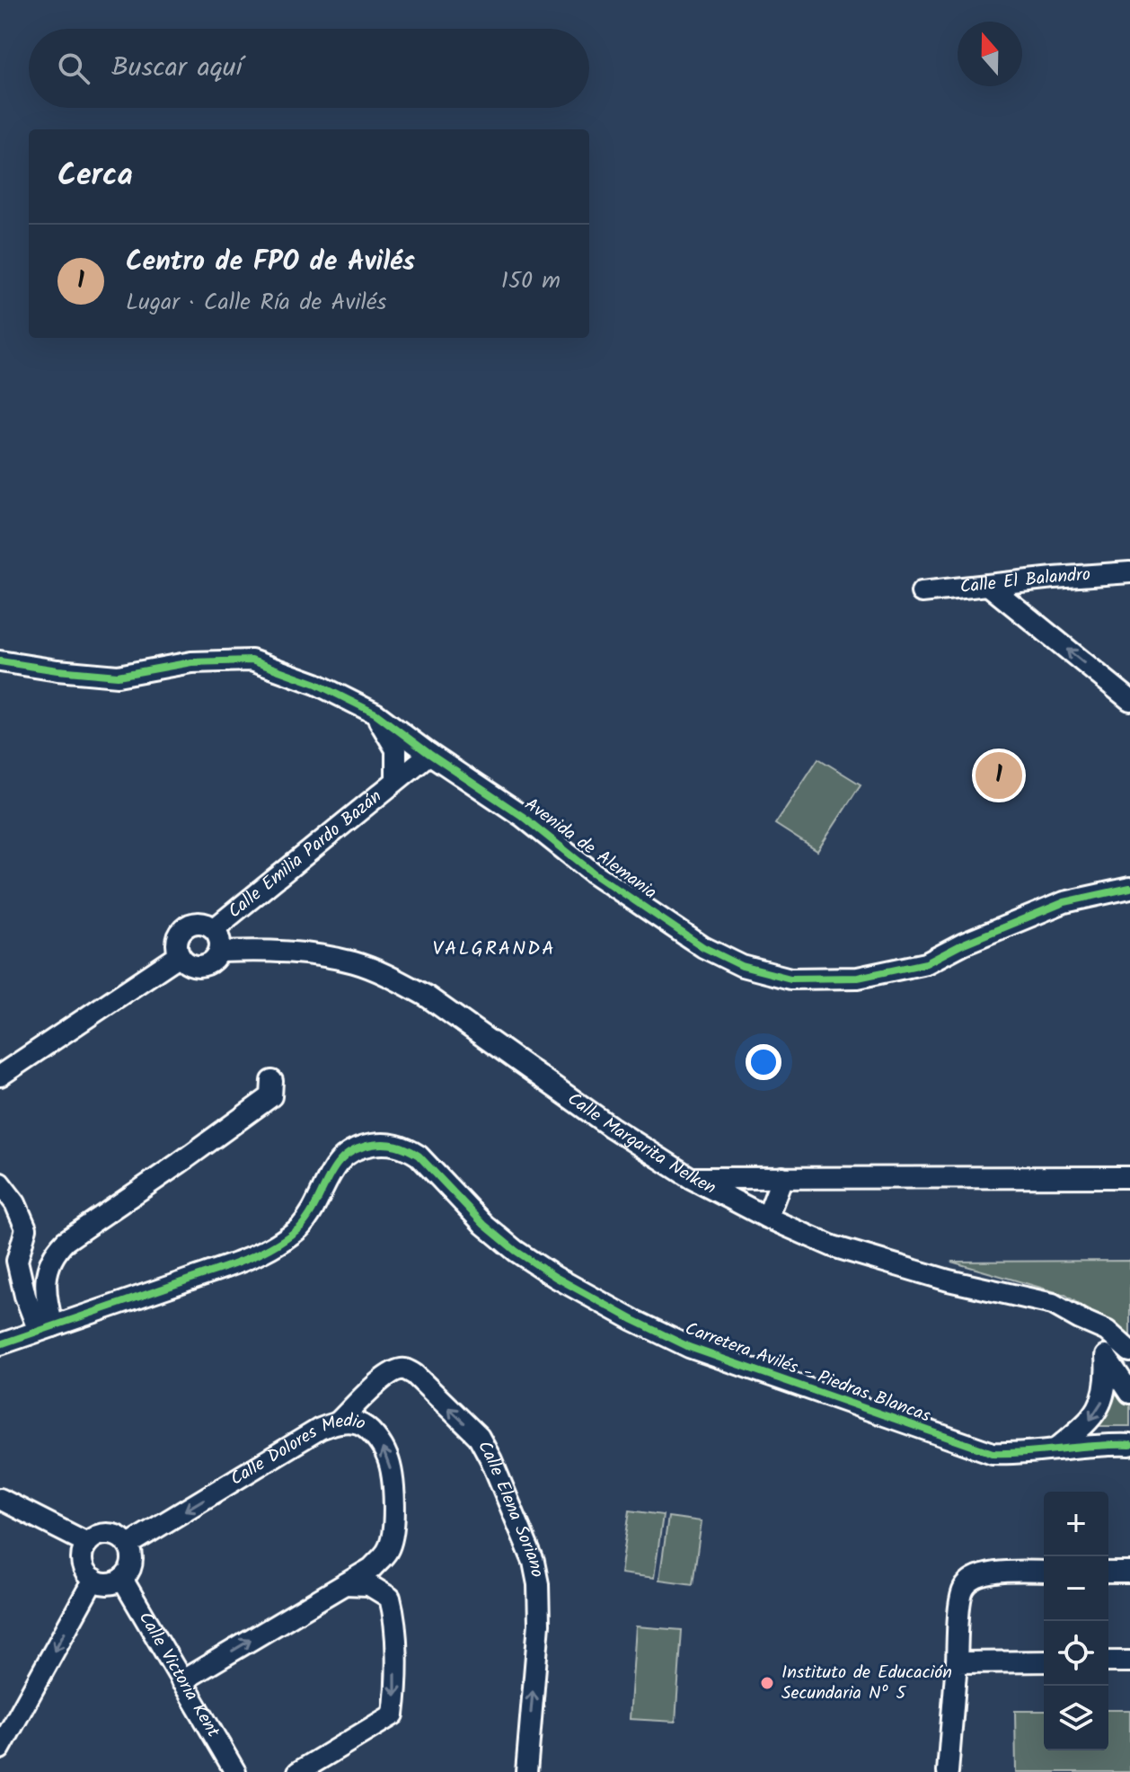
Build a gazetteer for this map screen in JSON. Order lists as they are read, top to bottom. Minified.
{"streets":{"street":["Calle El Balandro","Avenida de Alemania","Calle Emilia Pardo Bazán","Calle Margarita Nelken","Carretera Avilés - Piedras Blancas","Calle Dolores Medio","Calle Elena Soriano","Calle Victoria Kent"]},"crossings":[["Avenida de Alemania","Calle Emilia Pardo Bazán"],["Calle Emilia Pardo Bazán","Calle Margarita Nelken"],["Calle Dolores Medio","Calle Elena Soriano"],["Calle Dolores Medio","Calle Victoria Kent"]],"districts":["VALGRANDA"],"places":["Instituto de Educación Secundaria Nº 5"],"north":"top","page":{"search":"Buscar aquí","heading":"Cerca","list":[{"mark":"1","name":"Centro de FPO de Avilés","note":"Lugar · Calle Ría de Avilés","value":"150 m"}],"pins":"1","map_buttons":["+","−"]}}
